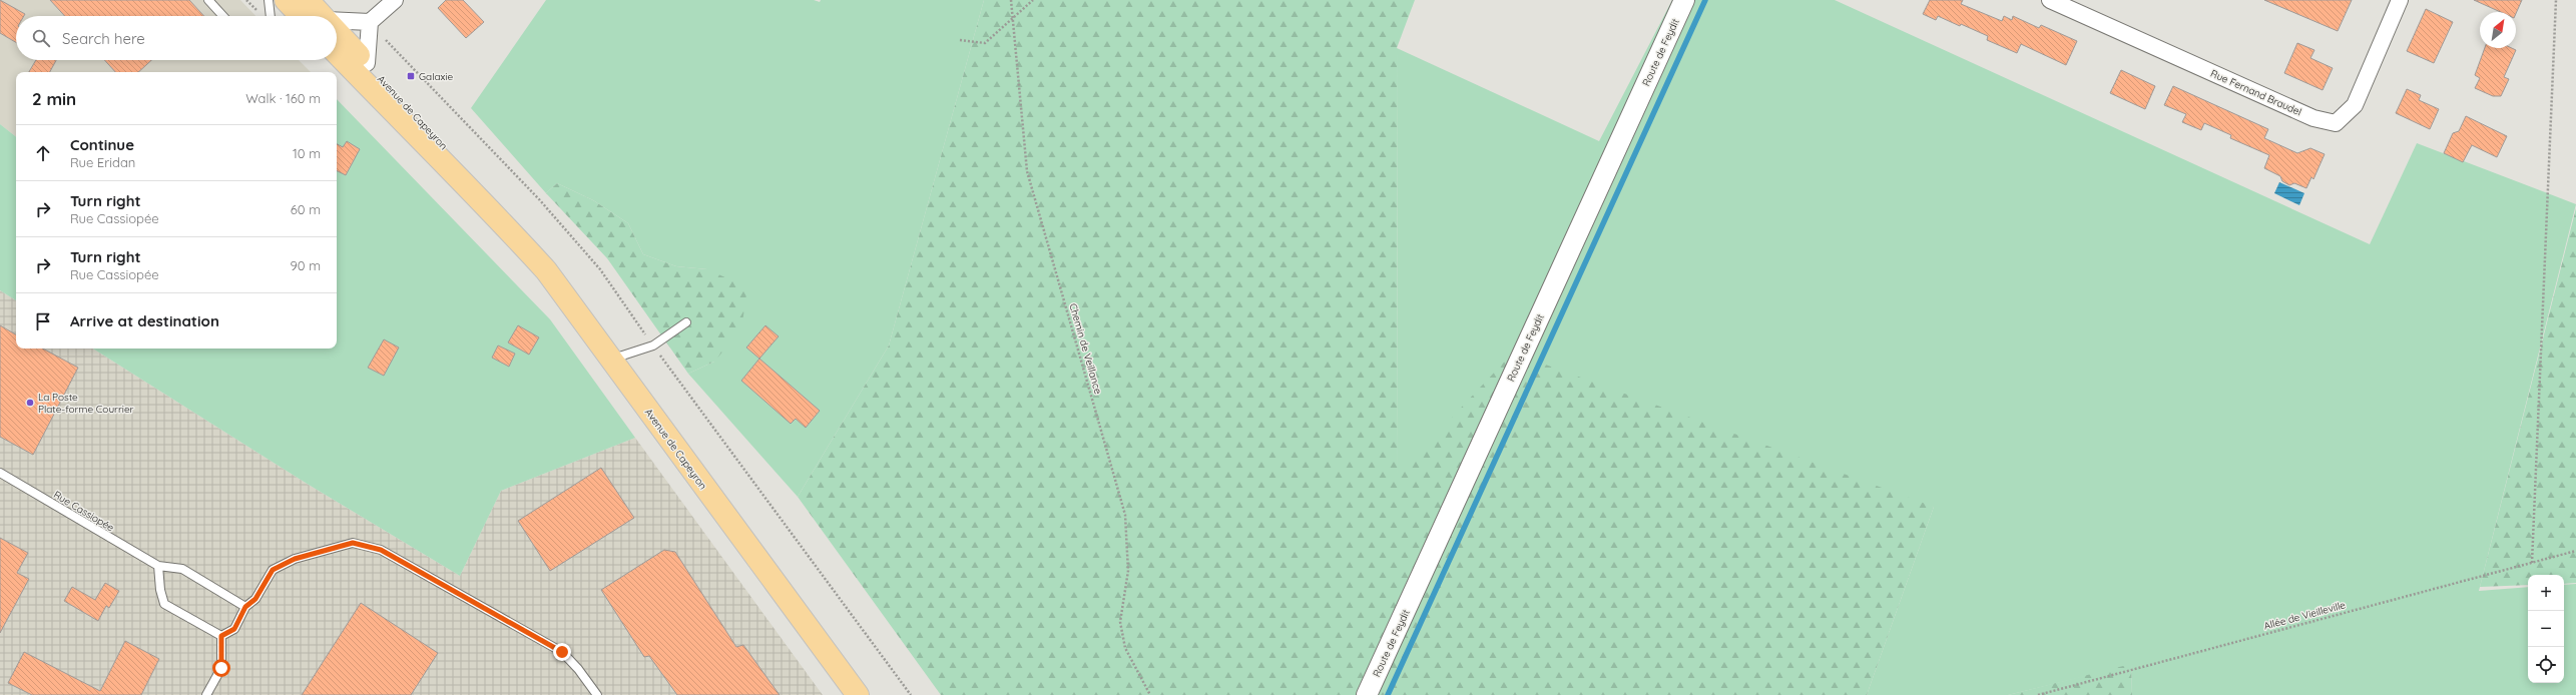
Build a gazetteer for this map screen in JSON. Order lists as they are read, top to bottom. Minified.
{"streets":{"main road":["Avenue de Capeyron"],"street":["Route de Feydit","Rue Fernand Braudel"],"lane":["Rue Cassiopée"],"path":["Chemin de Veillance","Allée de Vieilleville"]},"places":{"transit":["Galaxie"],"other":["La Poste Plate-forme Courrier"]},"north":"top right","page":{"search":"Search here","heading":["2 min","Walk · 160 m"],"list":[["Continue","Rue Eridan","10 m"],["Turn right","Rue Cassiopée","60 m"],["Turn right","Rue Cassiopée","90 m"],"Arrive at destination"],"map_buttons":["+","−"]}}
